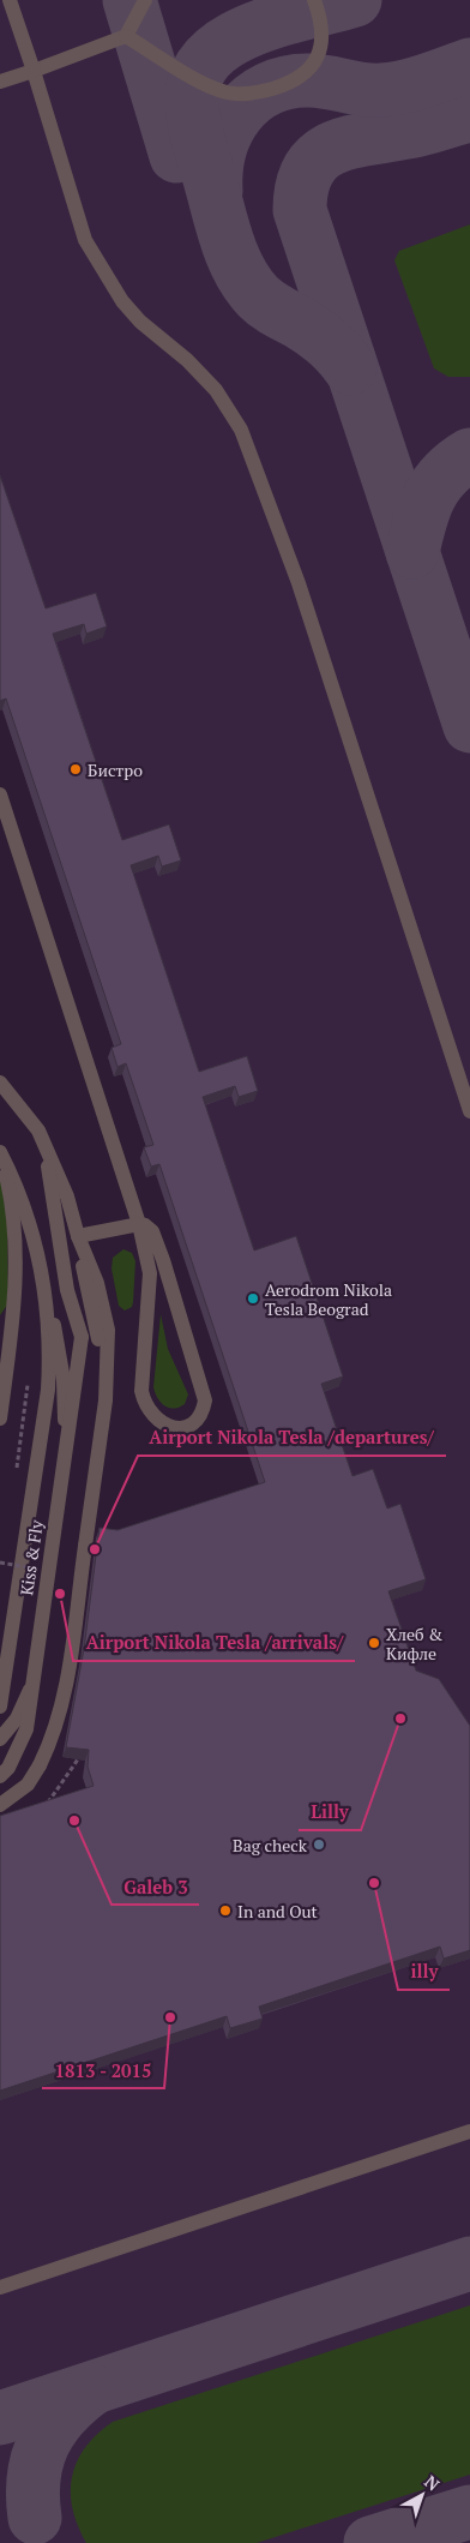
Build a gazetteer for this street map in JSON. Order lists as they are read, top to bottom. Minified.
{"streets":{"street":["Kiss & Fly"]},"places":["Бистро","Aerodrom Nikola Tesla Beograd","Airport Nikola Tesla /departures/","Airport Nikola Tesla /arrivals/","Хлеб & Кифле","Lilly","Galeb 3","Bag check","illy","In and Out","1813 - 2015"],"north":"top right"}
